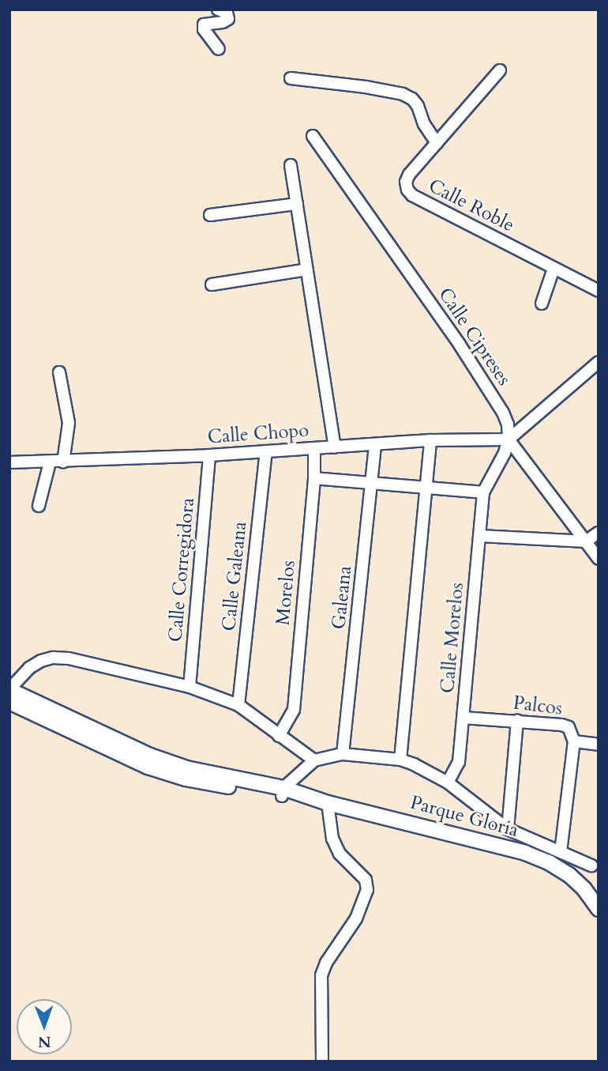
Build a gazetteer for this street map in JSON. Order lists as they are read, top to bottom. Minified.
{"streets":{"main road":["Parque Gloria"],"street":["Calle Roble","Calle Cipreses","Calle Chopo","Calle Corregidora","Calle Galeana","Morelos","Galeana","Calle Morelos","Palcos"]},"crossings":[["Calle Cipreses","Calle Chopo"],["Calle Cipreses","Calle Morelos"],["Calle Chopo","Calle Corregidora"],["Calle Chopo","Calle Galeana"],["Calle Chopo","Morelos"],["Calle Chopo","Galeana"],["Calle Chopo","Calle Morelos"],["Calle Morelos","Palcos"]],"north":"bottom"}
